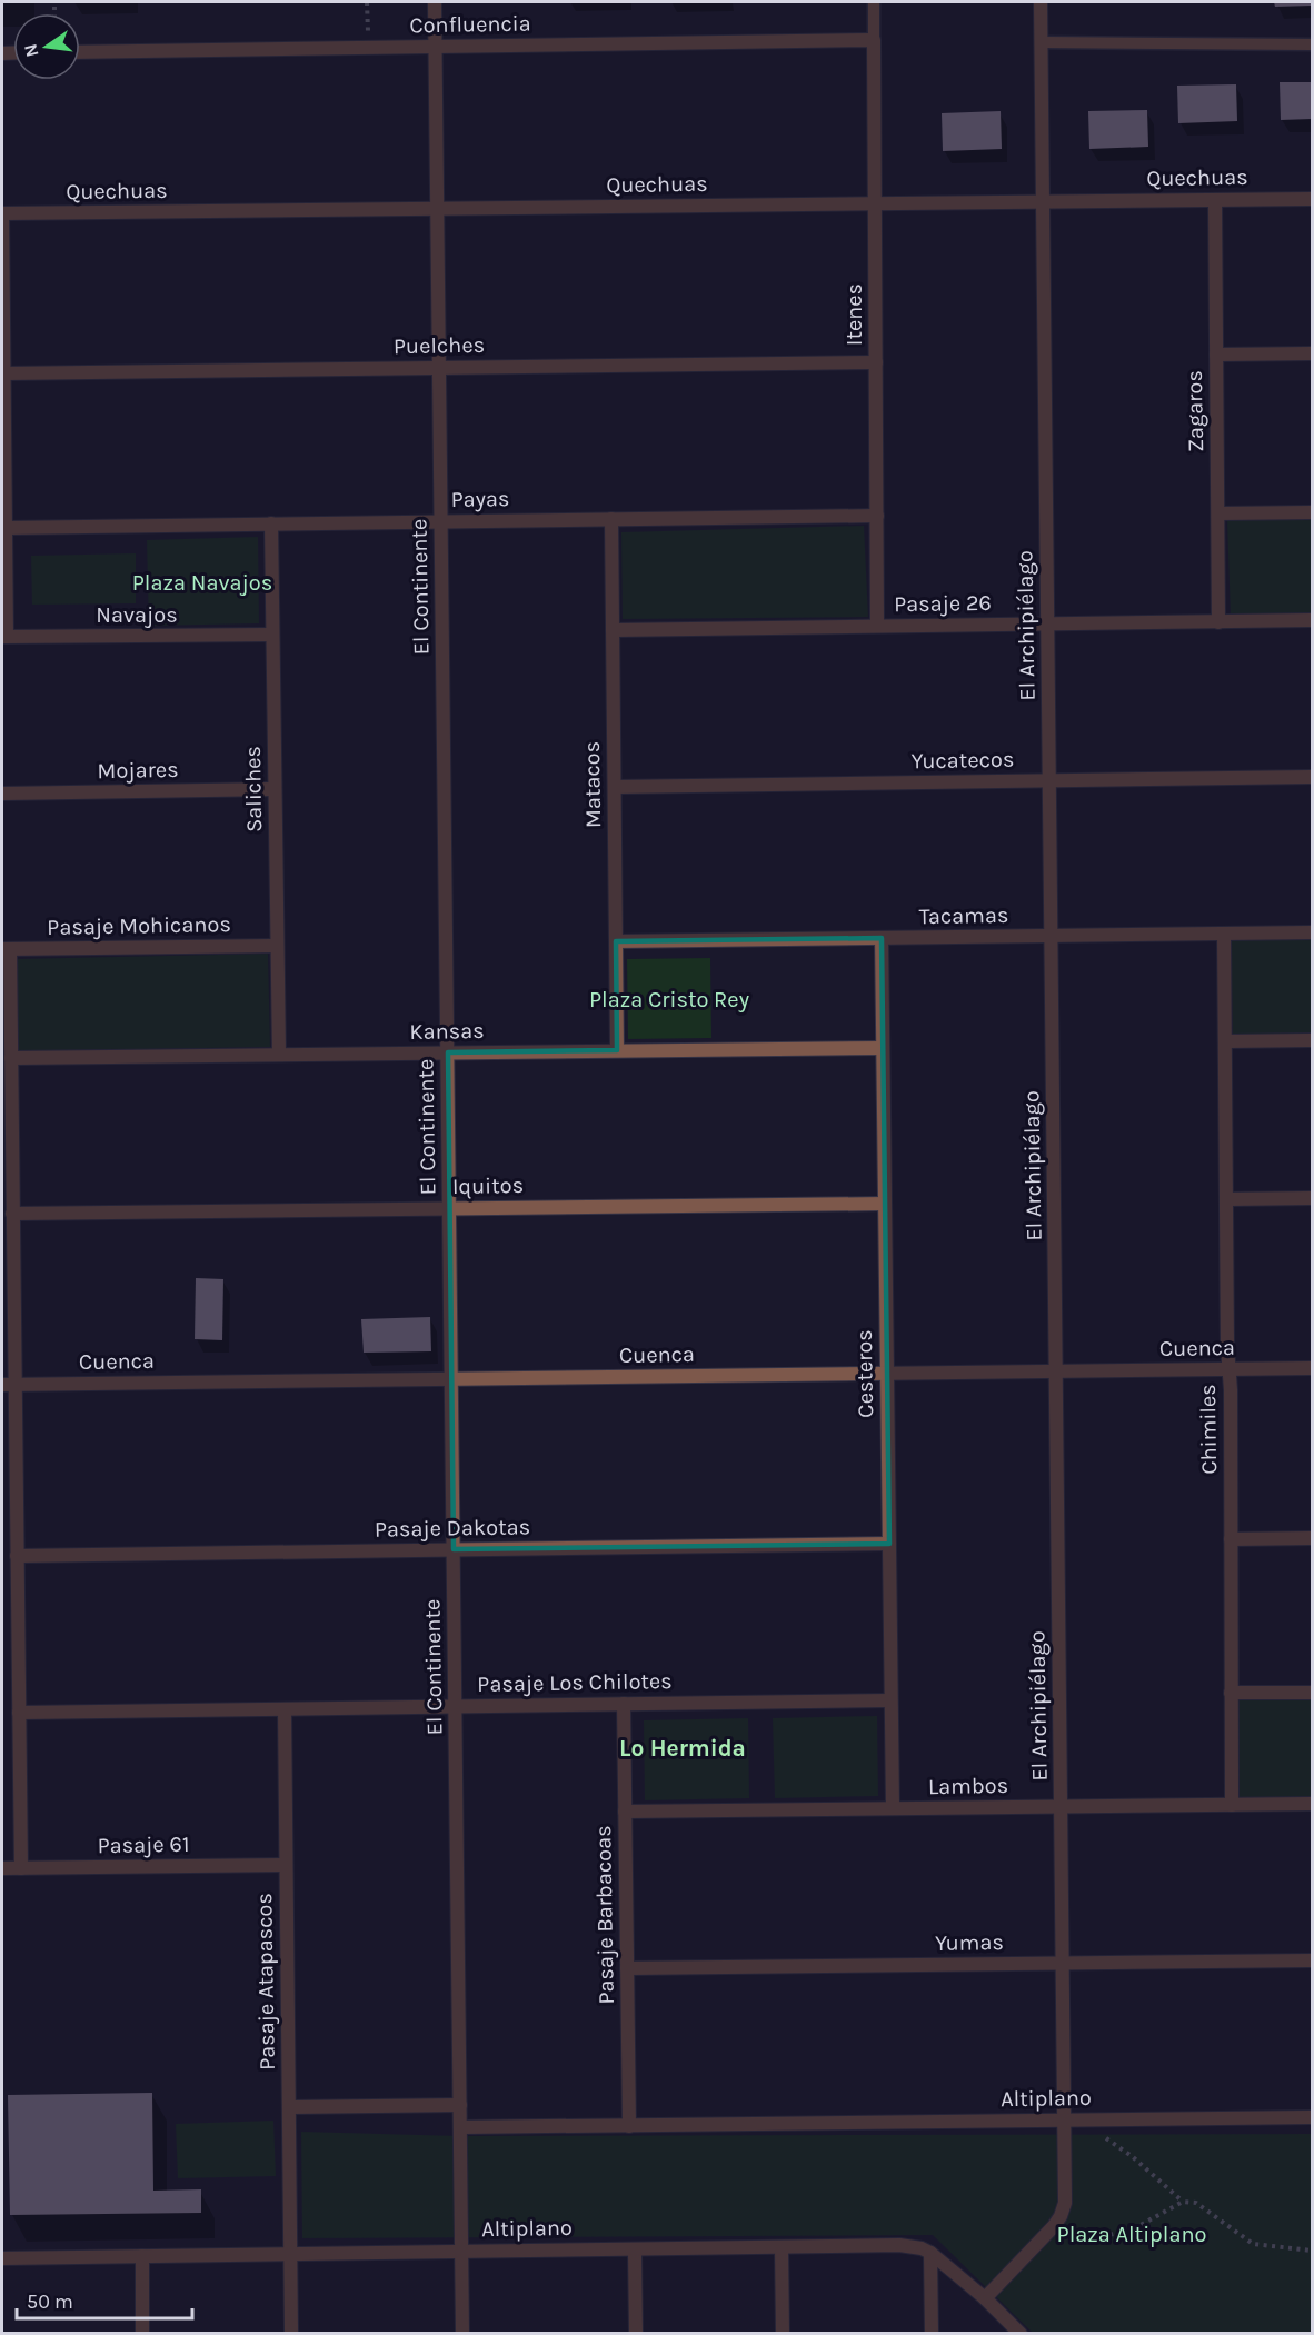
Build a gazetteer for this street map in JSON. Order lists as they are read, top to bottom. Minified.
{"streets":{"street":["Confluencia","Quechuas","Itenes","Puelches","Zagaros","Payas","El Continente","Pasaje 26","Navajos","El Archipiélago","Yucatecos","Mojares","Matacos","Saliches","Tacamas","Pasaje Mohicanos","Kansas","Iquitos","Cuenca","Cesteros","Chimiles","Pasaje Dakotas","Pasaje Los Chilotes","Lambos","Pasaje 61","Pasaje Barbacoas","Yumas","Pasaje Atapascos","Altiplano"]},"crossings":[["Confluencia","Itenes"],["Confluencia","El Continente"],["Quechuas","Itenes"],["Quechuas","Zagaros"],["Quechuas","El Continente"],["Quechuas","El Archipiélago"],["Itenes","Puelches"],["Itenes","Payas"],["Itenes","Pasaje 26"],["Puelches","El Continente"],["Zagaros","Pasaje 26"],["Payas","El Continente"],["Payas","Matacos"],["Payas","Saliches"],["El Continente","Kansas"],["El Continente","Iquitos"],["El Continente","Cuenca"],["El Continente","Pasaje Dakotas"],["El Continente","Pasaje Los Chilotes"],["El Continente","Altiplano"],["Pasaje 26","El Archipiélago"],["Pasaje 26","Matacos"],["Navajos","Saliches"],["El Archipiélago","Yucatecos"],["El Archipiélago","Tacamas"],["El Archipiélago","Cuenca"],["El Archipiélago","Lambos"],["El Archipiélago","Yumas"],["El Archipiélago","Altiplano"],["Yucatecos","Matacos"],["Mojares","Saliches"],["Matacos","Tacamas"],["Matacos","Kansas"],["Saliches","Pasaje Mohicanos"],["Saliches","Kansas"],["Tacamas","Cesteros"],["Tacamas","Chimiles"],["Kansas","Cesteros"],["Iquitos","Cesteros"],["Cuenca","Cesteros"],["Cuenca","Chimiles"],["Cesteros","Pasaje Dakotas"],["Cesteros","Pasaje Los Chilotes"],["Cesteros","Lambos"],["Chimiles","Lambos"],["Pasaje Los Chilotes","Pasaje Barbacoas"],["Pasaje Los Chilotes","Pasaje Atapascos"],["Lambos","Pasaje Barbacoas"],["Pasaje 61","Pasaje Atapascos"],["Pasaje Barbacoas","Yumas"],["Pasaje Barbacoas","Altiplano"],["Pasaje Atapascos","Altiplano"]],"districts":["Lo Hermida"],"parks":["Plaza Navajos","Plaza Cristo Rey","Plaza Altiplano"],"scale_bar":"50 m","north":"left"}
